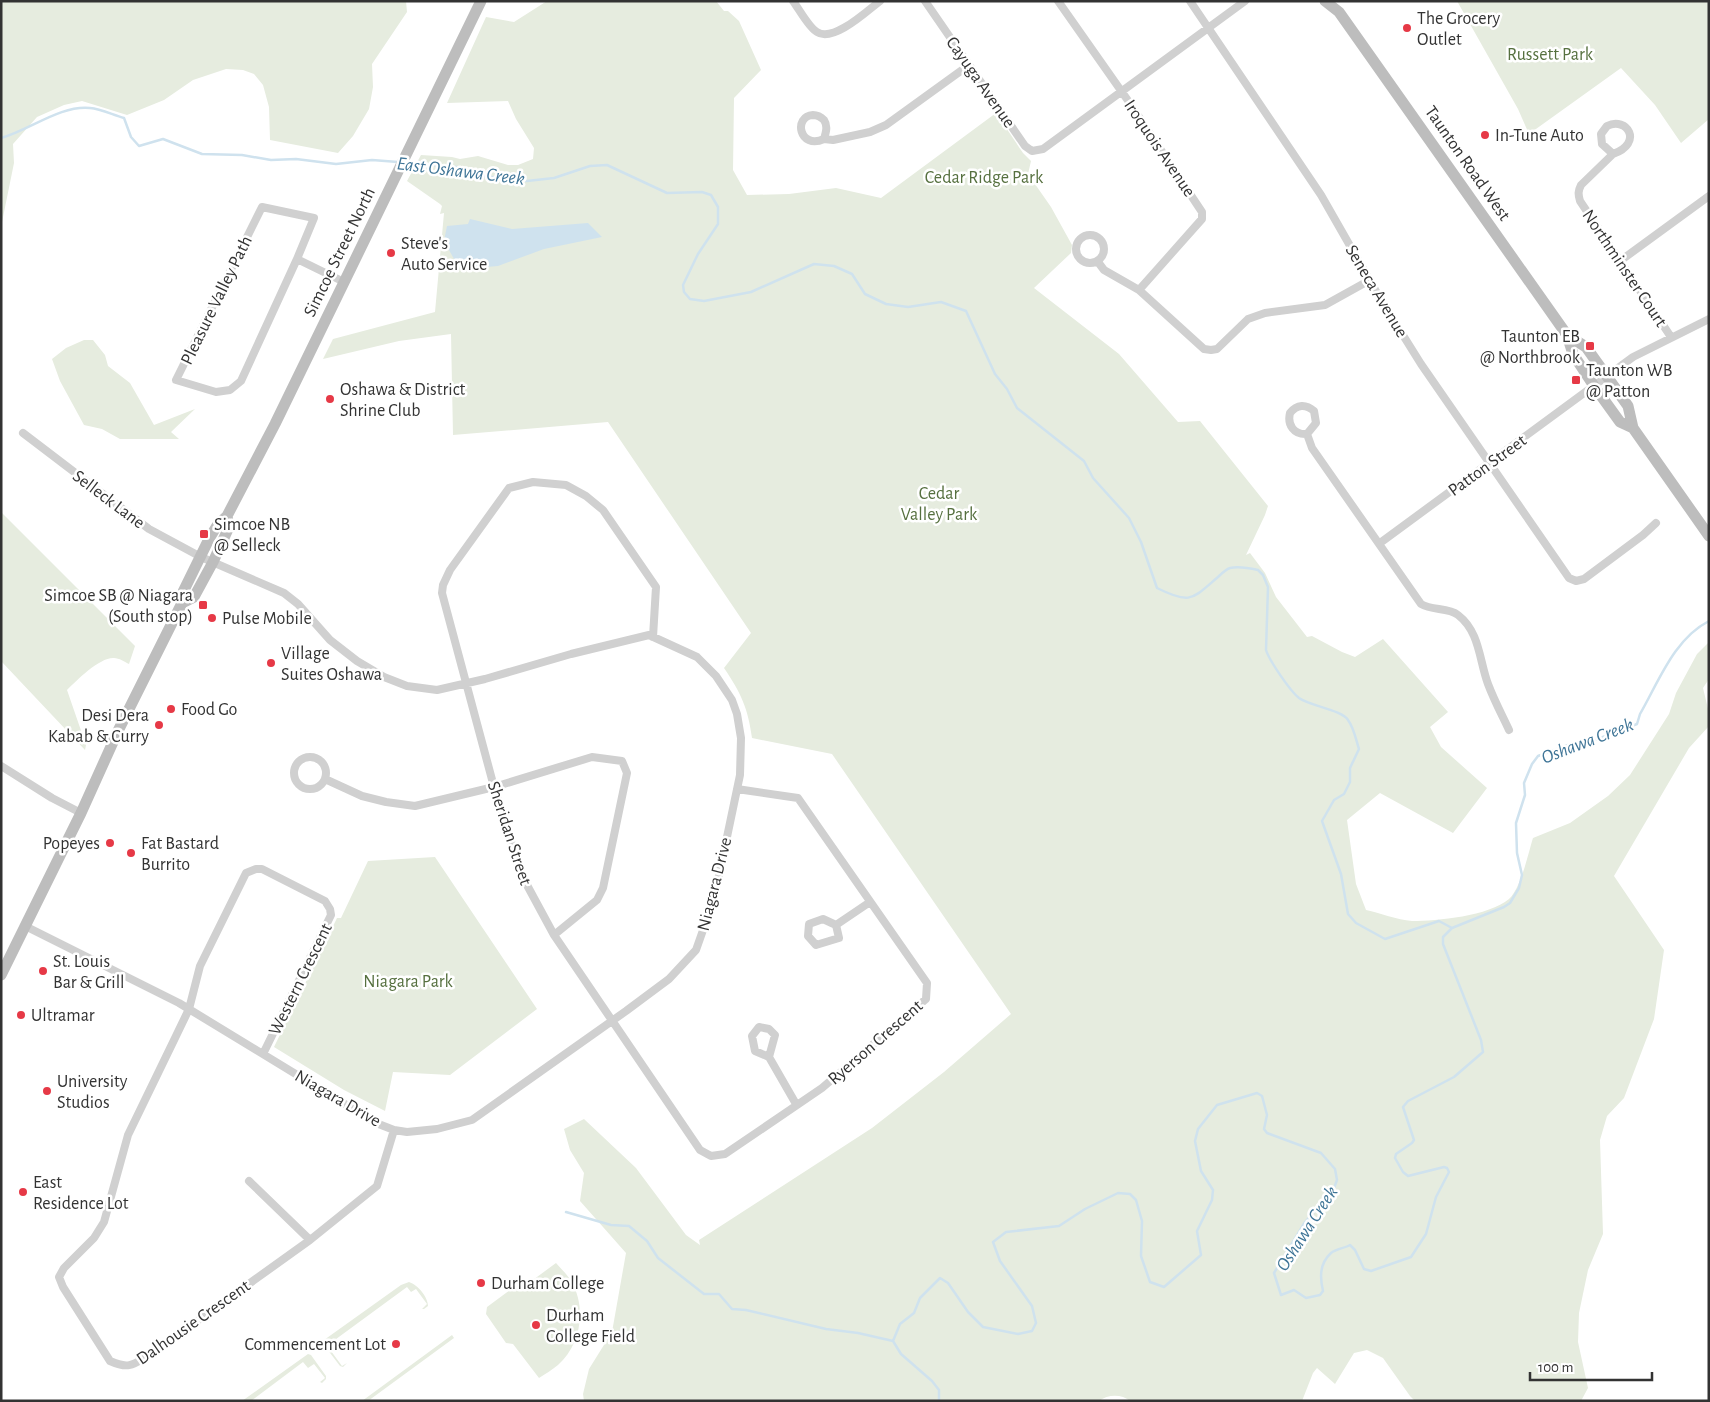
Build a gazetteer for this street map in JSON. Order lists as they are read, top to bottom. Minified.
{"streets":{"main road":["Taunton Road West","Simcoe Street North"],"street":["Cayuga Avenue","Iroquois Avenue","Northminster Court","Seneca Avenue","Pleasure Valley Path","Patton Street","Selleck Lane","Sheridan Street","Niagara Drive","Western Crescent","Ryerson Crescent","Dalhousie Crescent"]},"crossings":[["Cayuga Avenue","Iroquois Avenue"],["Taunton Road West","Patton Street"],["Simcoe Street North","Selleck Lane"],["Simcoe Street North","Niagara Drive"],["Northminster Court","Patton Street"],["Seneca Avenue","Patton Street"],["Selleck Lane","Niagara Drive"],["Sheridan Street","Niagara Drive"],["Sheridan Street","Ryerson Crescent"],["Niagara Drive","Western Crescent"],["Niagara Drive","Ryerson Crescent"],["Niagara Drive","Dalhousie Crescent"],["Western Crescent","Dalhousie Crescent"]],"water":["East Oshawa Creek","Oshawa Creek"],"parks":["Russett Park","Cedar Ridge Park","Cedar Valley Park","Niagara Park"],"places":{"other":["The Grocery Outlet","In-Tune Auto","Steve's Auto Service","Oshawa & District Shrine Club","Pulse Mobile","Village Suites Oshawa","Food Go","Desi Dera Kabab & Curry","Popeyes","Fat Bastard Burrito","St. Louis Bar & Grill","Ultramar","University Studios","East Residence Lot","Durham College","Durham College Field","Commencement Lot"],"transit":["Taunton EB @ Northbrook","Taunton WB @ Patton","Simcoe NB @ Selleck","Simcoe SB @ Niagara (South stop)"]},"scale_bar":"100 m"}
